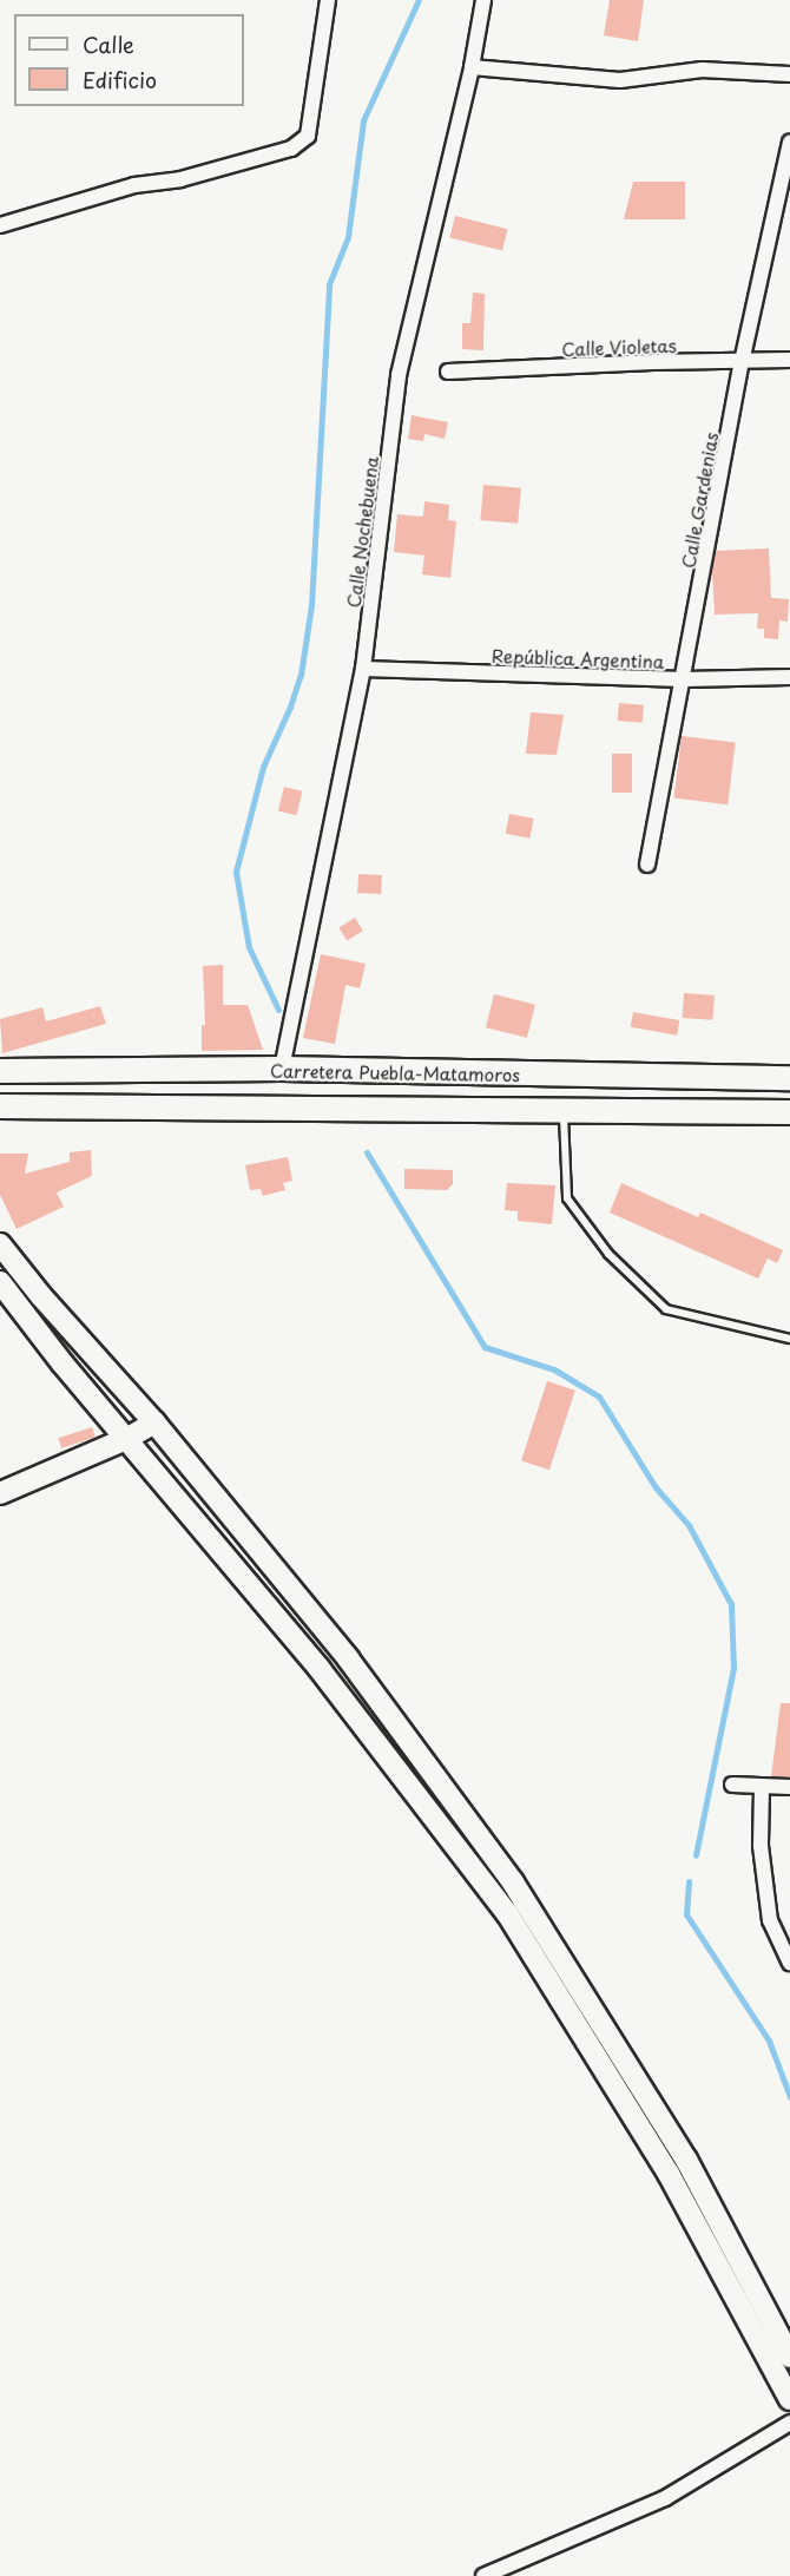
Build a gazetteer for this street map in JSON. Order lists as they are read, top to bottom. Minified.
{"streets":{"main road":["Carretera Puebla-Matamoros"],"street":["Calle Violetas","Calle Gardenias","Calle Nochebuena","República Argentina"]},"crossings":[["Calle Violetas","Calle Gardenias"],["Calle Gardenias","República Argentina"],["Calle Nochebuena","República Argentina"],["Calle Nochebuena","Carretera Puebla-Matamoros"]],"legend":["Calle","Edificio"]}
